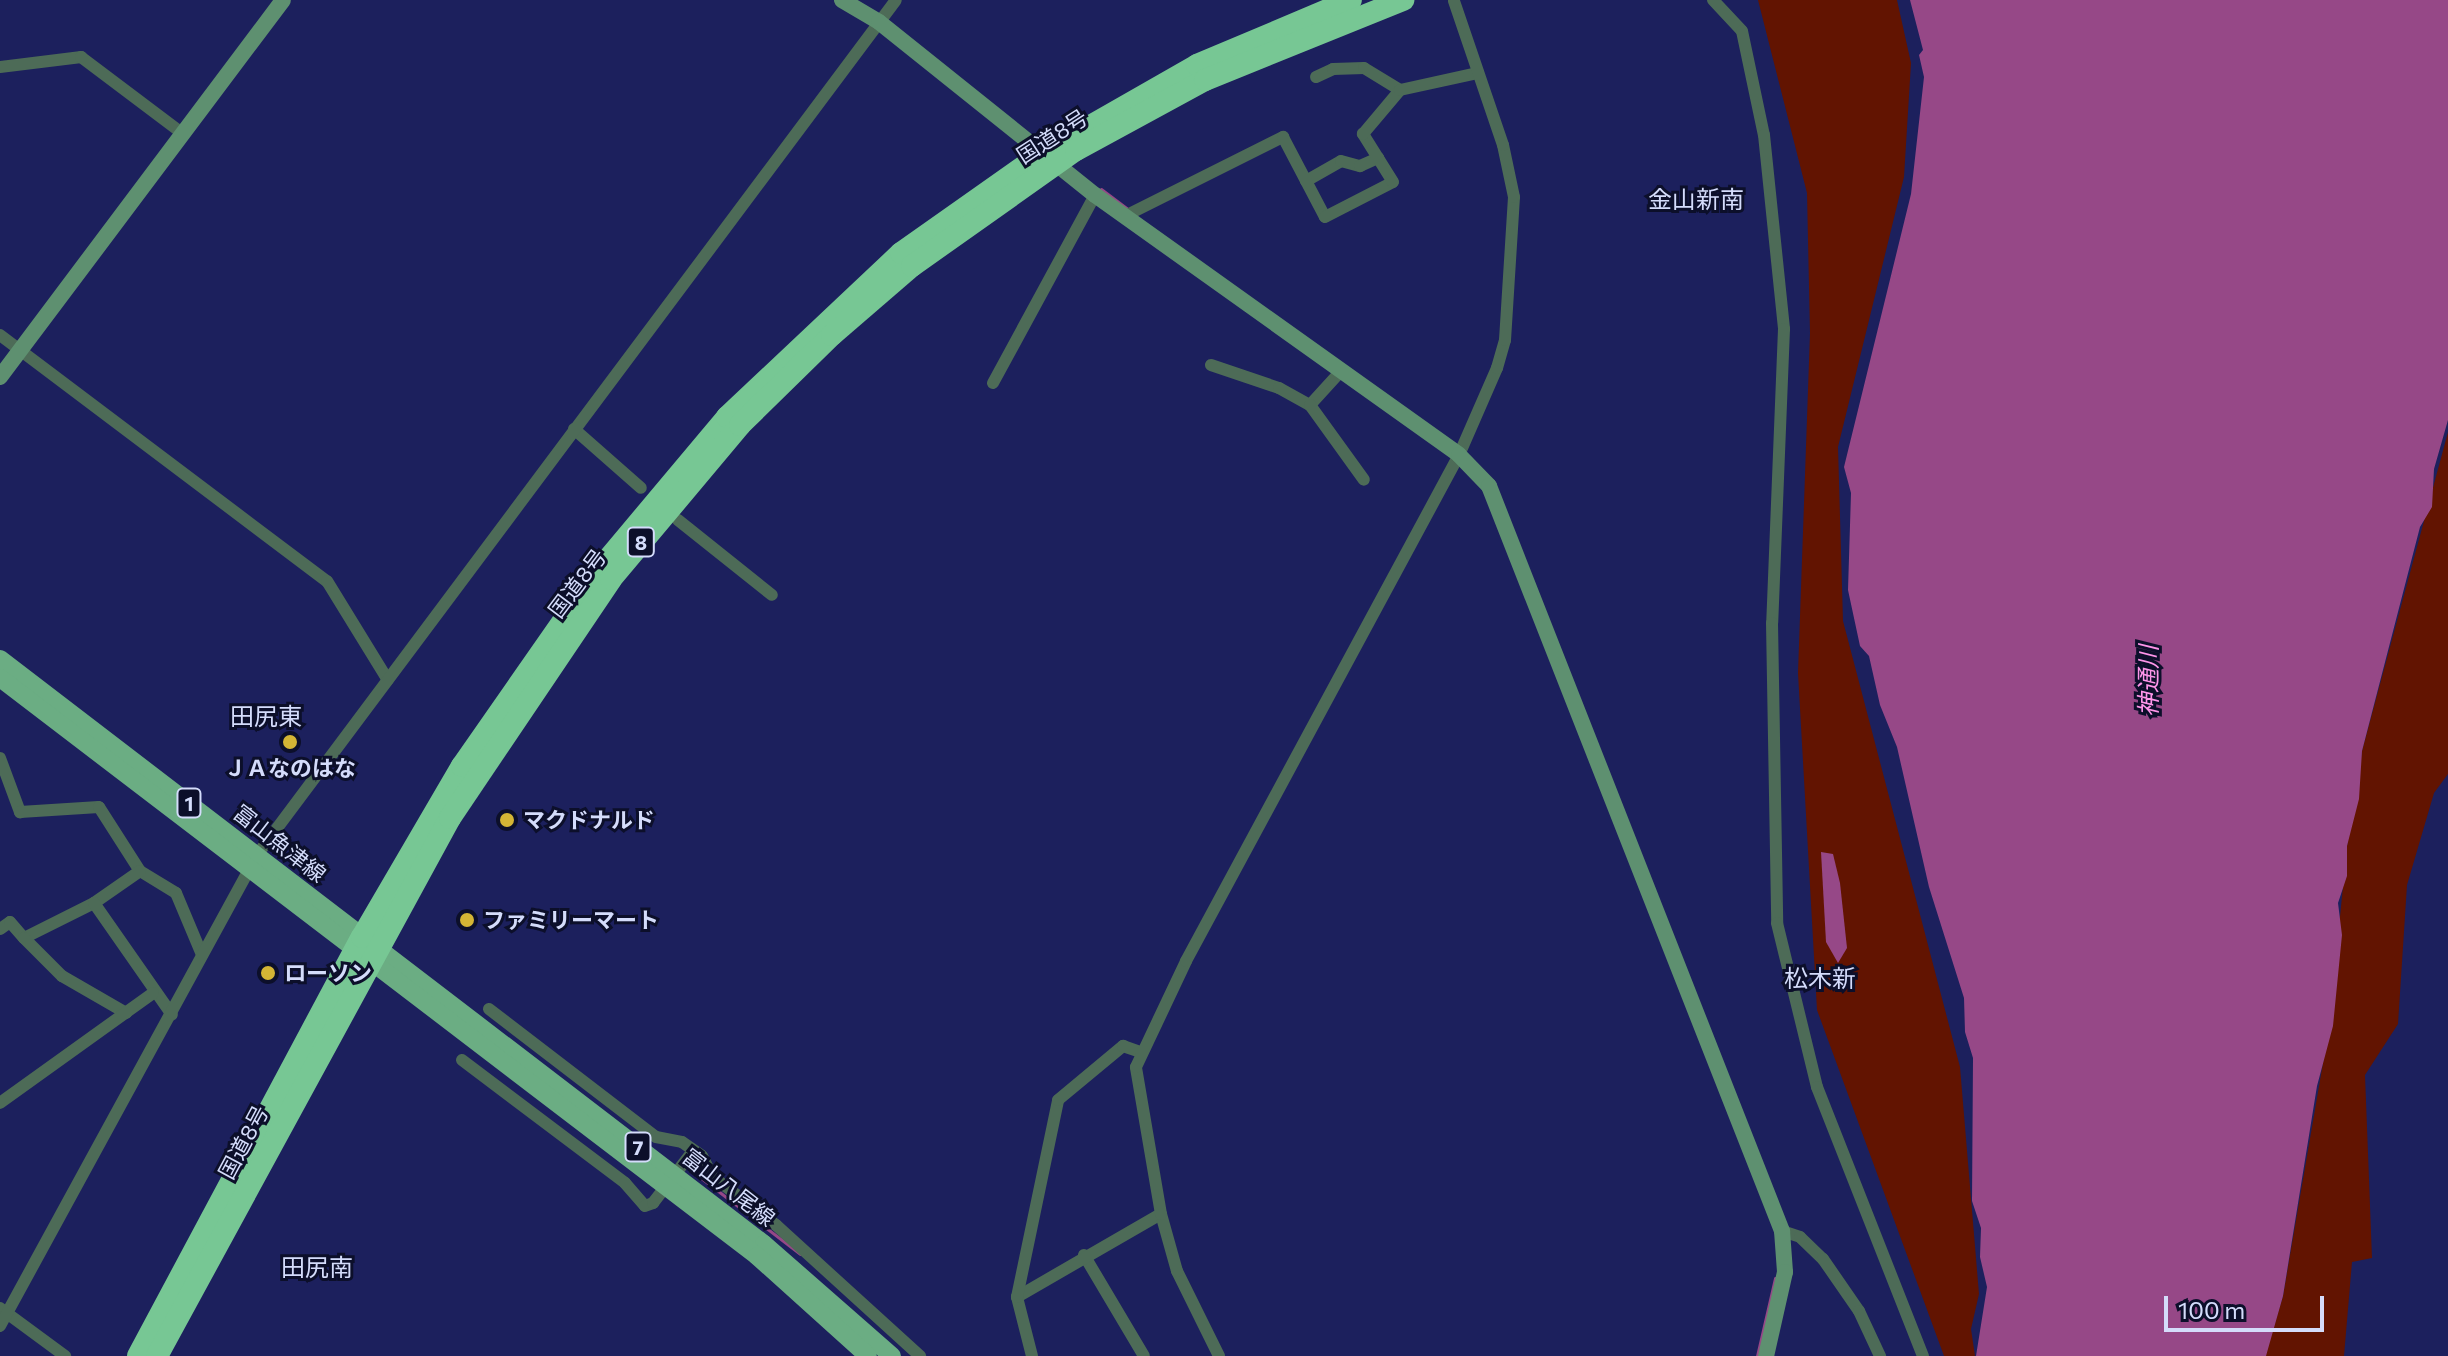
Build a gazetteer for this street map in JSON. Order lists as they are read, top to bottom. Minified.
{"streets":{"highway":["国道8号","8"],"main road":["1","富山魚津線","7","富山八尾線"]},"crossings":[["国道8号","富山魚津線"],["国道8号","富山八尾線"],["富山魚津線","富山八尾線"]],"districts":["金山新南","田尻東","松木新","田尻南"],"water":["神通川"],"places":["ＪＡなのはな","マクドナルド","ファミリーマート","ローソン"],"scale_bar":"100 m"}
